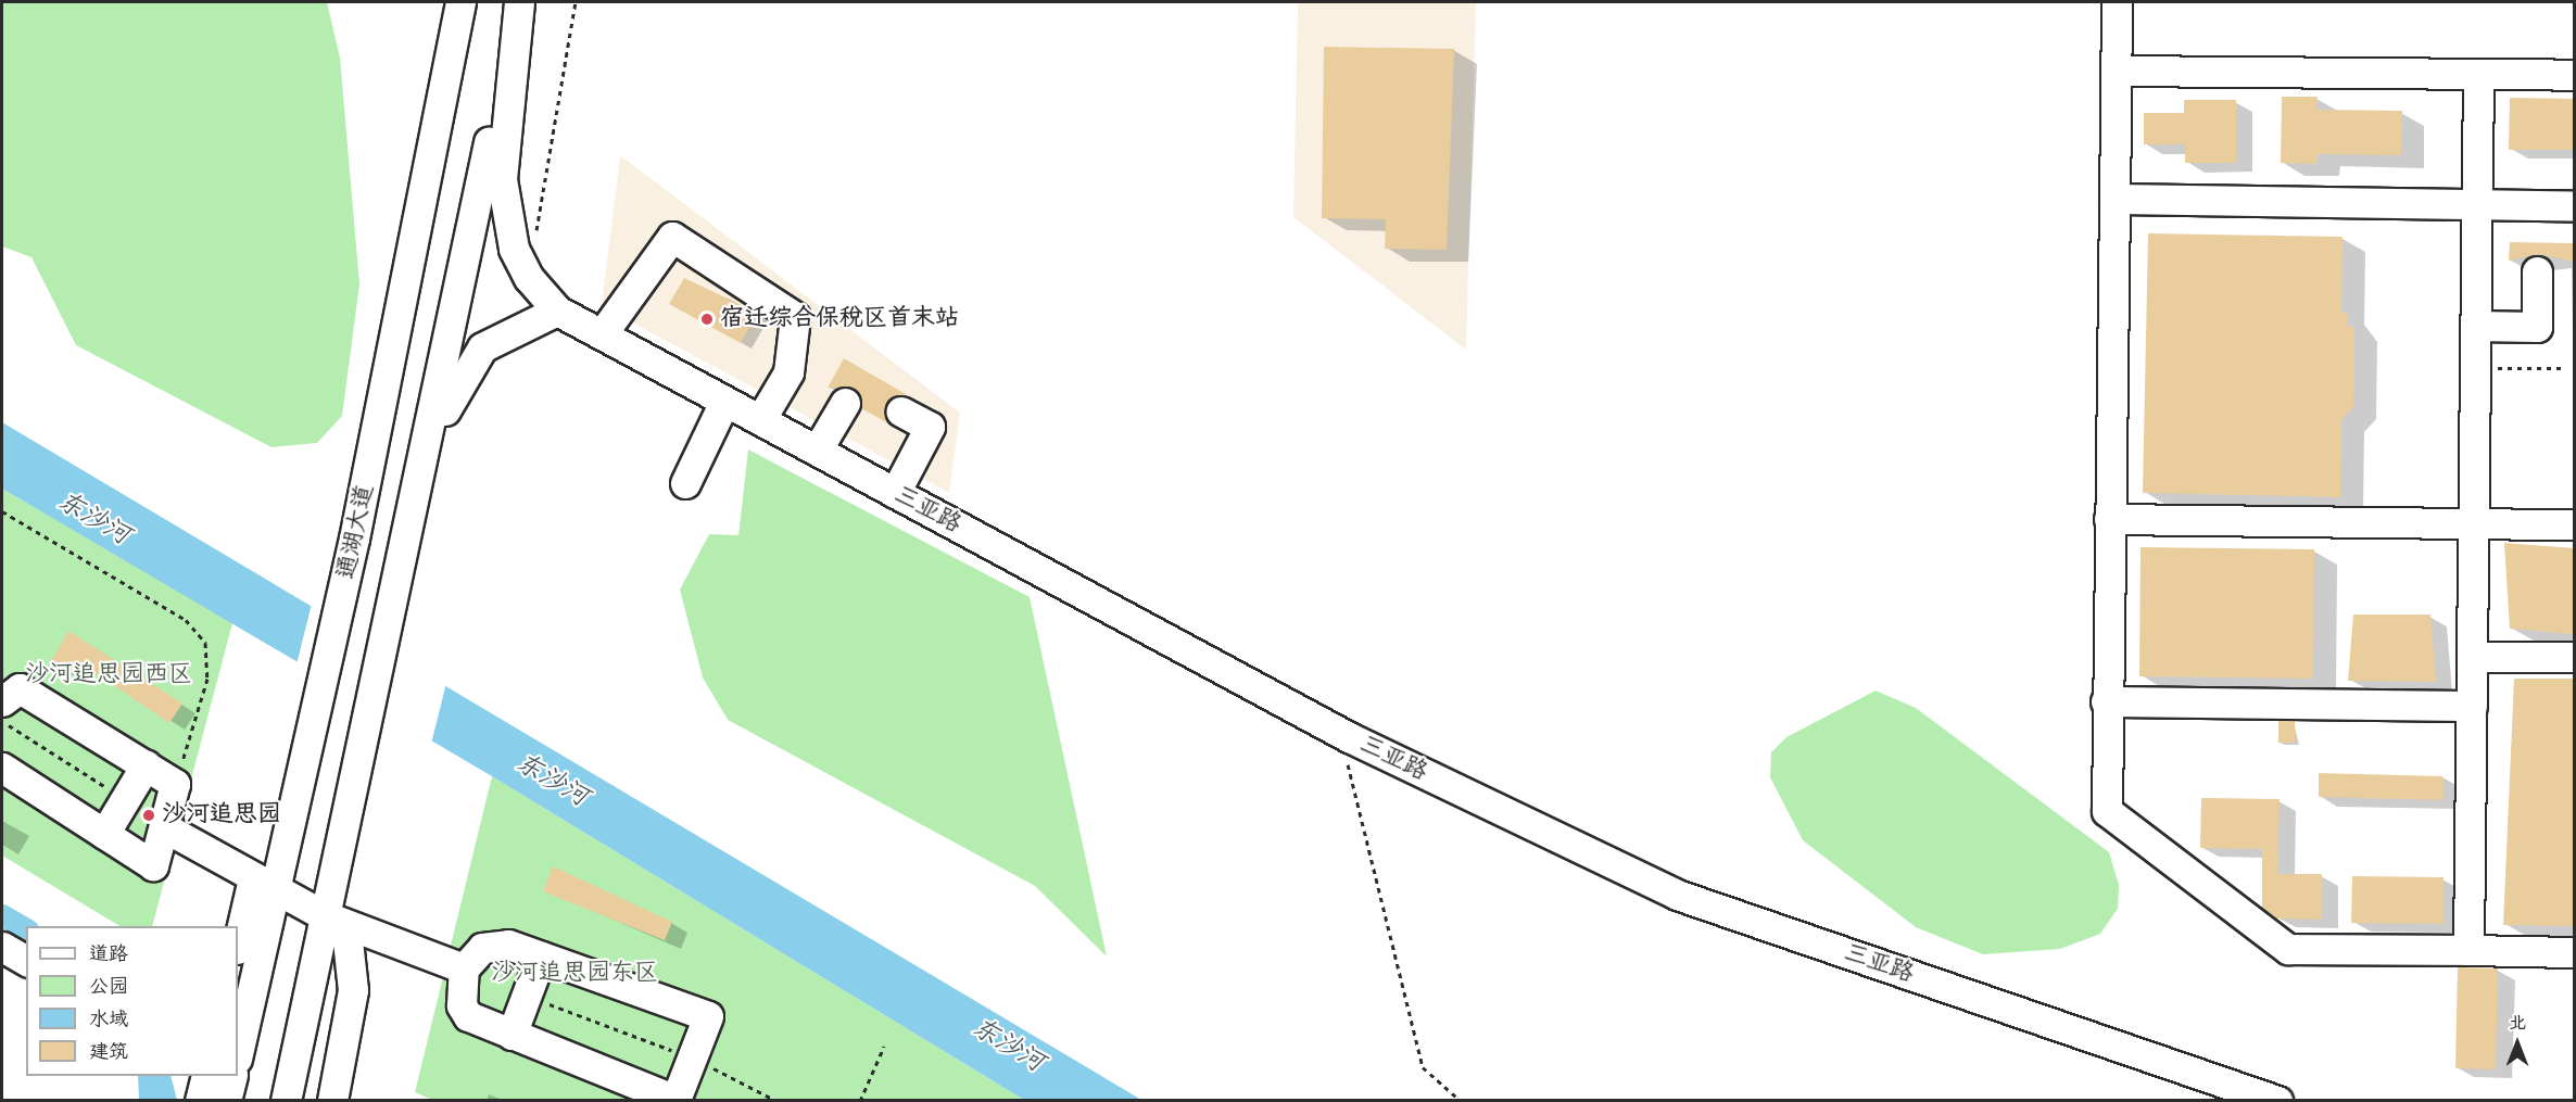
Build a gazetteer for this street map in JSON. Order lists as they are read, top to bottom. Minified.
{"streets":{"street":["三亚路","通湖大道"]},"water":["东沙河"],"parks":["沙河追思园西区","沙河追思园东区"],"places":["宿迁综合保税区首末站","沙河追思园"],"legend":["道路","公园","水域","建筑"],"north":"top"}
